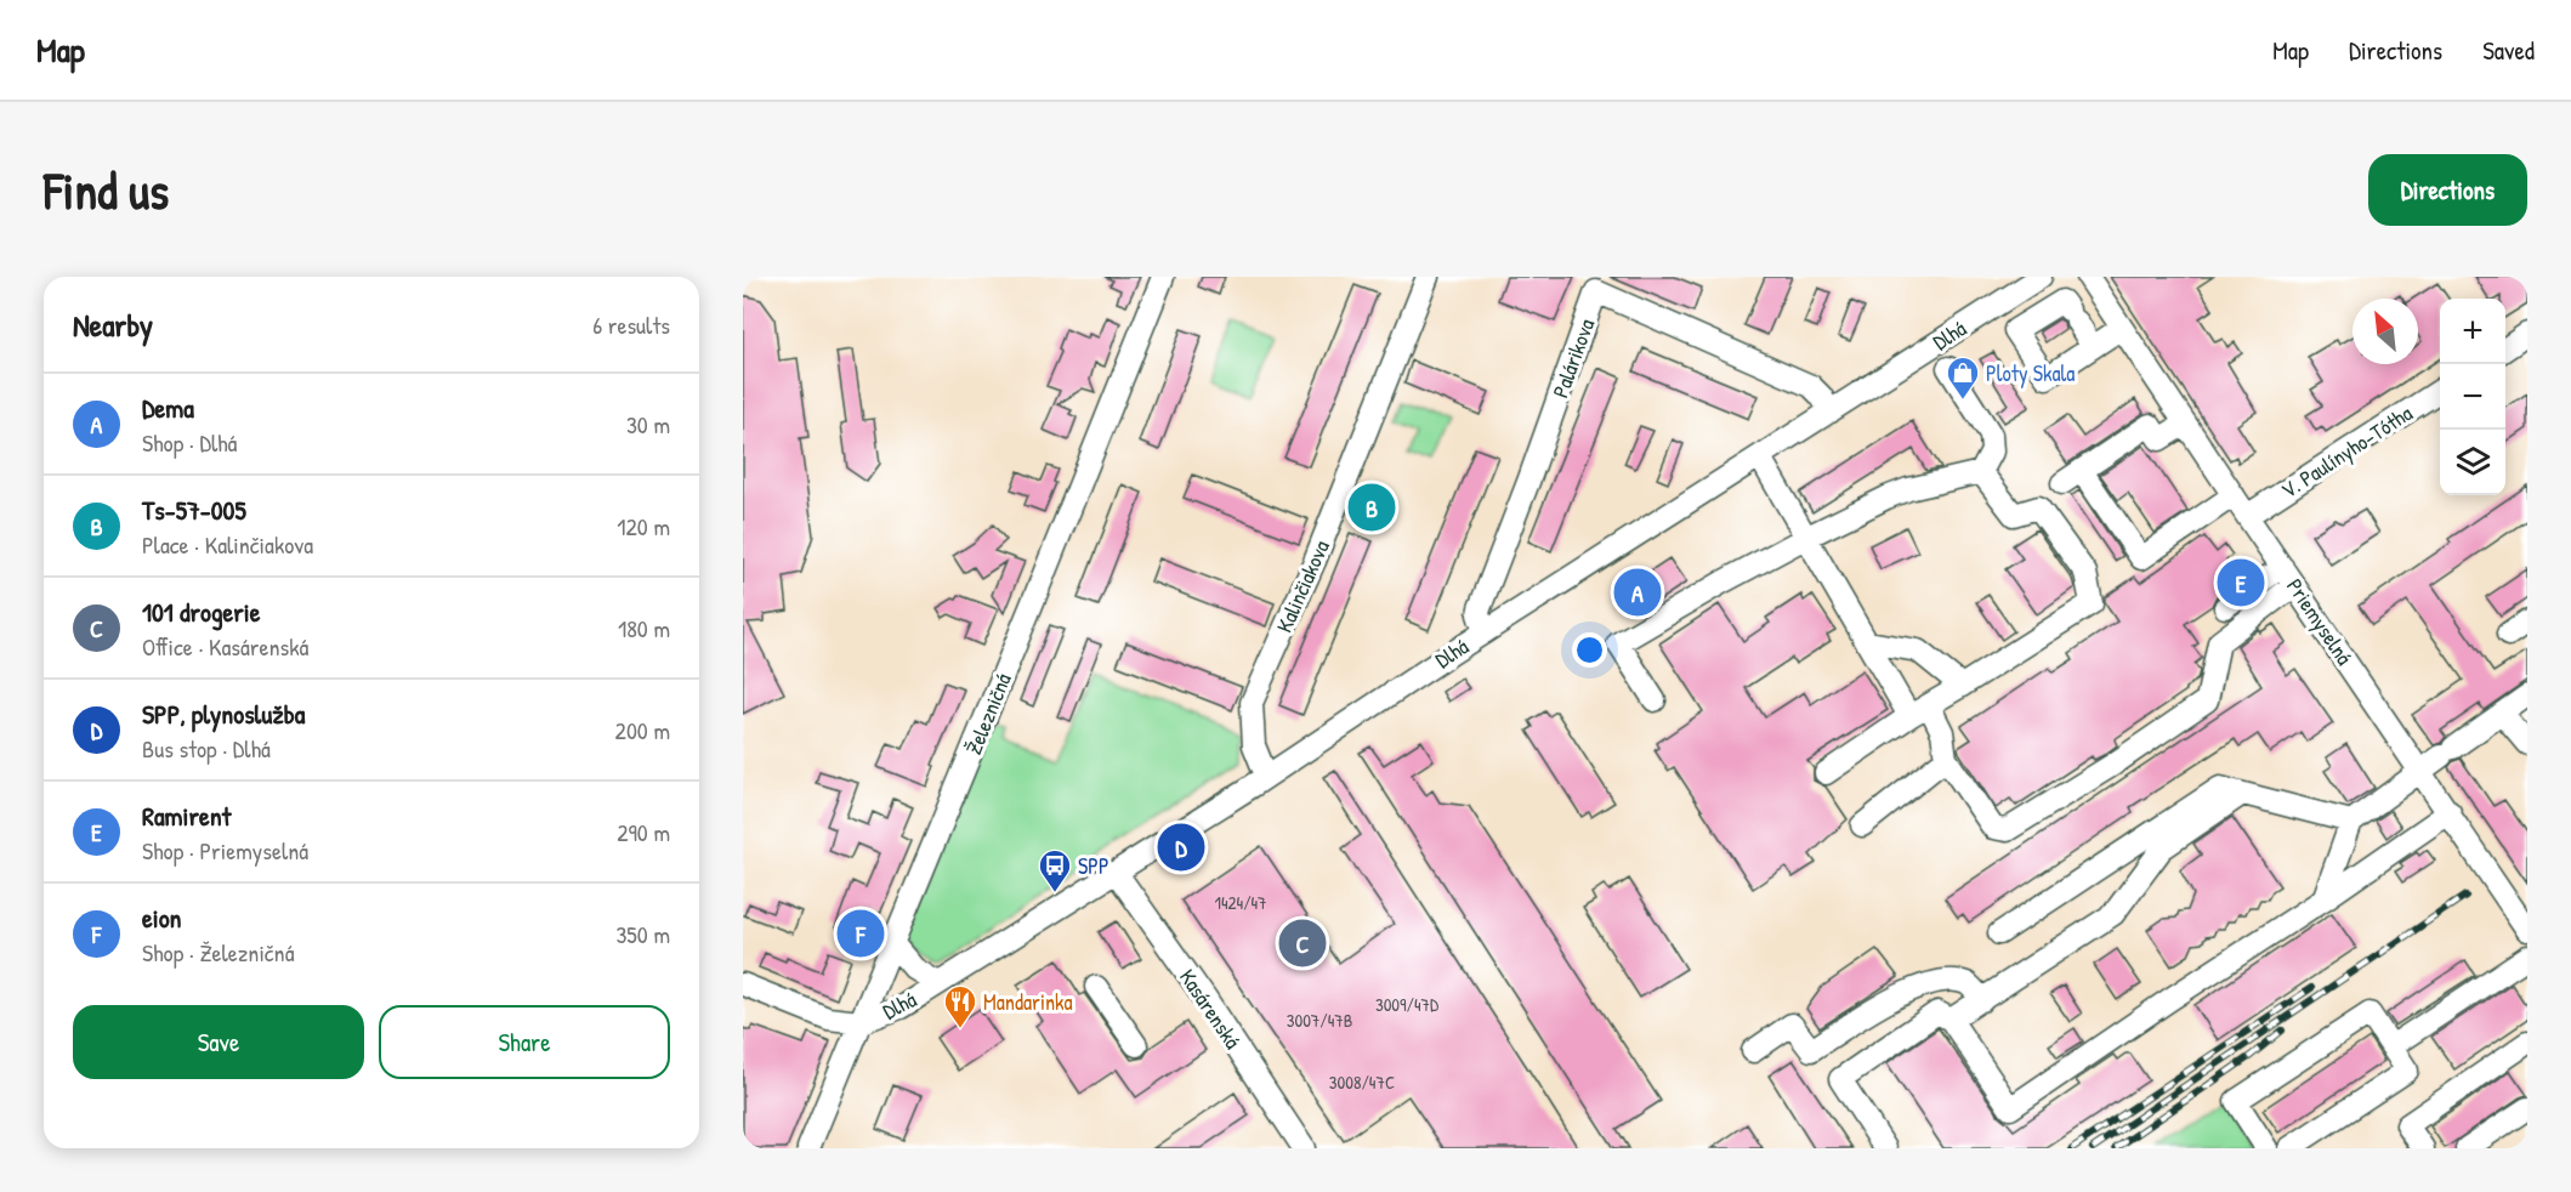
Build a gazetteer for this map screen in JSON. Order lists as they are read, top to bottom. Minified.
{"streets":{"street":["Dlhá","Palárikova","V. Paulínyho-Tótha","Kalinčiakova","Priemyselná","Železničná","Kasárenská"]},"crossings":[["Dlhá","Palárikova"],["Dlhá","Kalinčiakova"],["Dlhá","Železničná"],["Dlhá","Kasárenská"],["V. Paulínyho-Tótha","Priemyselná"]],"places":{"shop":["Ploty Skala"],"bus stop":["SPP"],"restaurant":["Mandarinka"]},"house_numbers":["1424/47","3009/47D","3007/47B","3008/47C"],"north":"top left","page":{"header":"Map","nav":["Map","Directions","Saved"],"buttons":["Directions",["Save","Share"]],"title":"Find us","heading":["Nearby","6 results"],"map_buttons":["+","−"],"list":[{"mark":"A","name":"Dema","note":"Shop · Dlhá","value":"30 m"},{"mark":"B","name":"Ts-57-005","note":"Place · Kalinčiakova","value":"120 m"},{"mark":"C","name":"101 drogerie","note":"Office · Kasárenská","value":"180 m"},{"mark":"D","name":"SPP, plynoslužba","note":"Bus stop · Dlhá","value":"200 m"},{"mark":"E","name":"Ramirent","note":"Shop · Priemyselná","value":"290 m"},{"mark":"F","name":"eion","note":"Shop · Železničná","value":"350 m"}],"pins":["B","E","A","D","F","C"]}}
